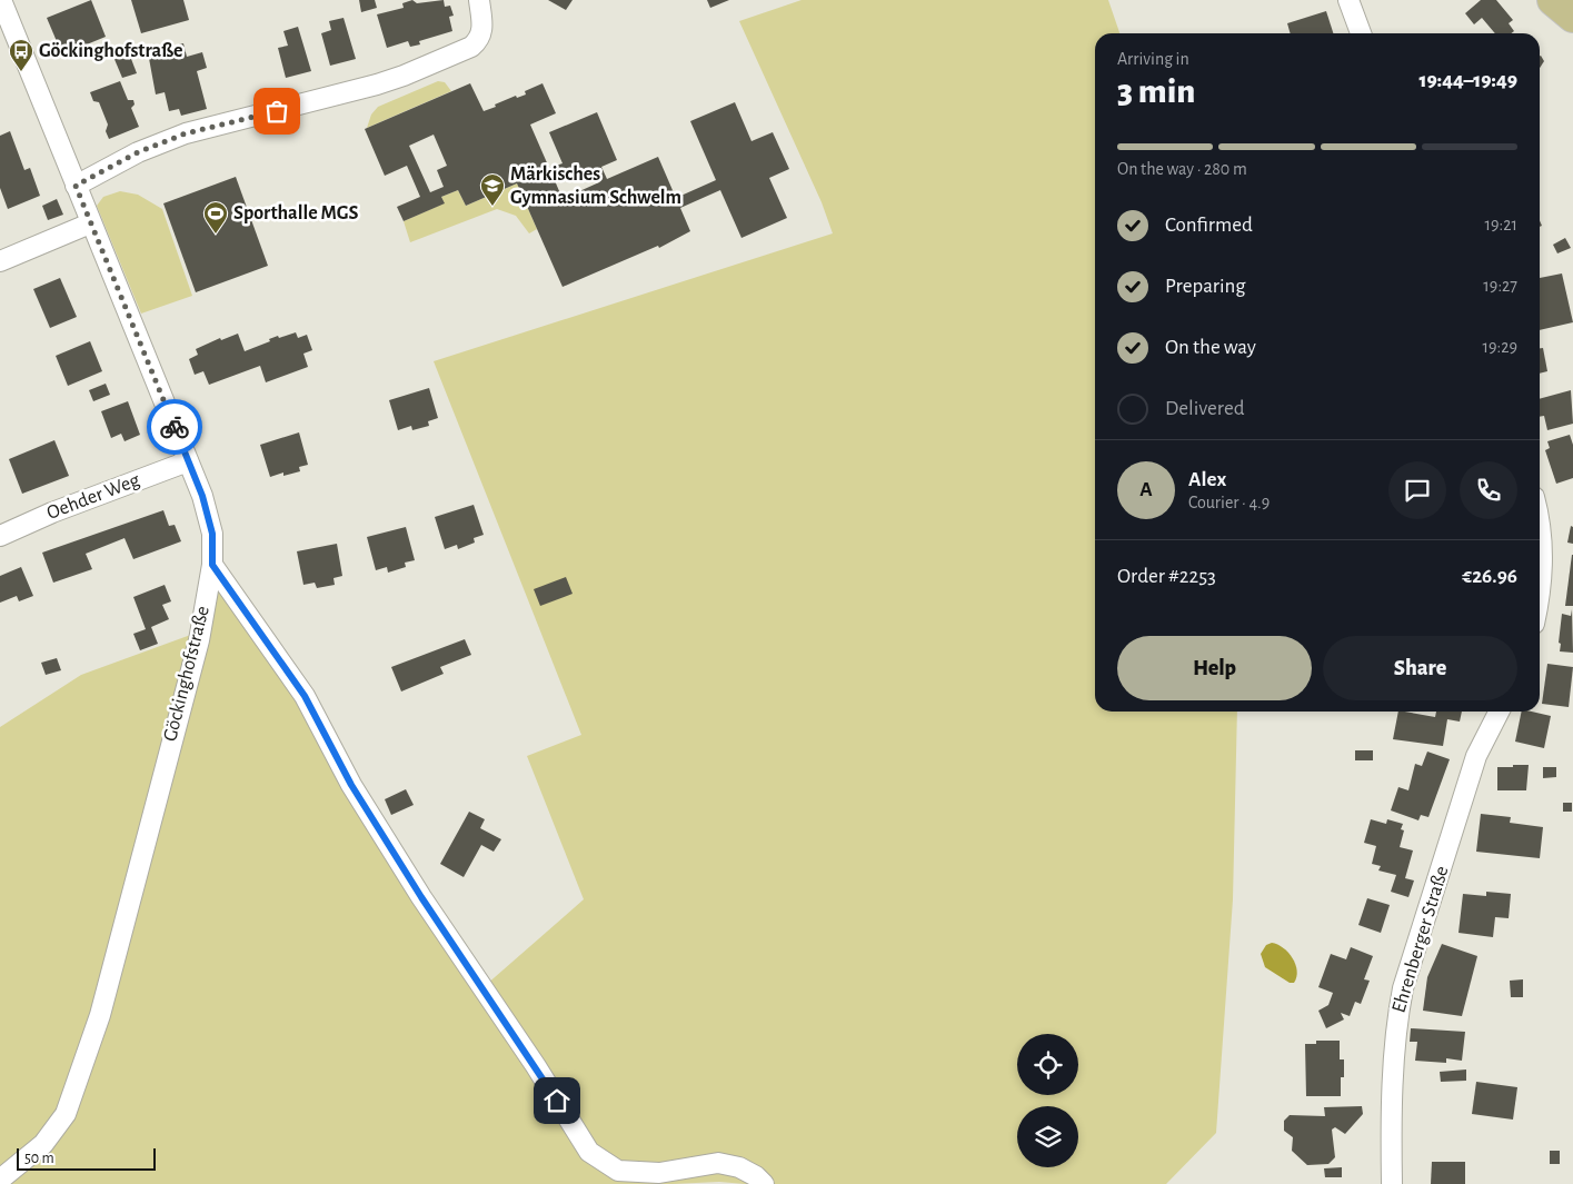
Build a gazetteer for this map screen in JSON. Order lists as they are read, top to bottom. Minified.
{"streets":{"street":["Oehder Weg","Göckinghofstraße","Ehrenberger Straße"]},"crossings":[["Oehder Weg","Göckinghofstraße"]],"places":{"bus stop":["Göckinghofstraße"],"school or university":["Märkisches Gymnasium Schwelm"],"sports":["Sporthalle MGS"]},"scale_bar":"50 m","page":{"heading":["3 min","Arriving in","19:44–19:49"],"panel":["Alex","Courier · 4.9","Order #2253","€26.96"],"bar":"On the way · 280 m","list":[["Confirmed","19:21"],["Preparing","19:27"],["On the way","19:29"],"Delivered"],"round":"A","buttons":["Help","Share"],"scale":"50 m"}}
